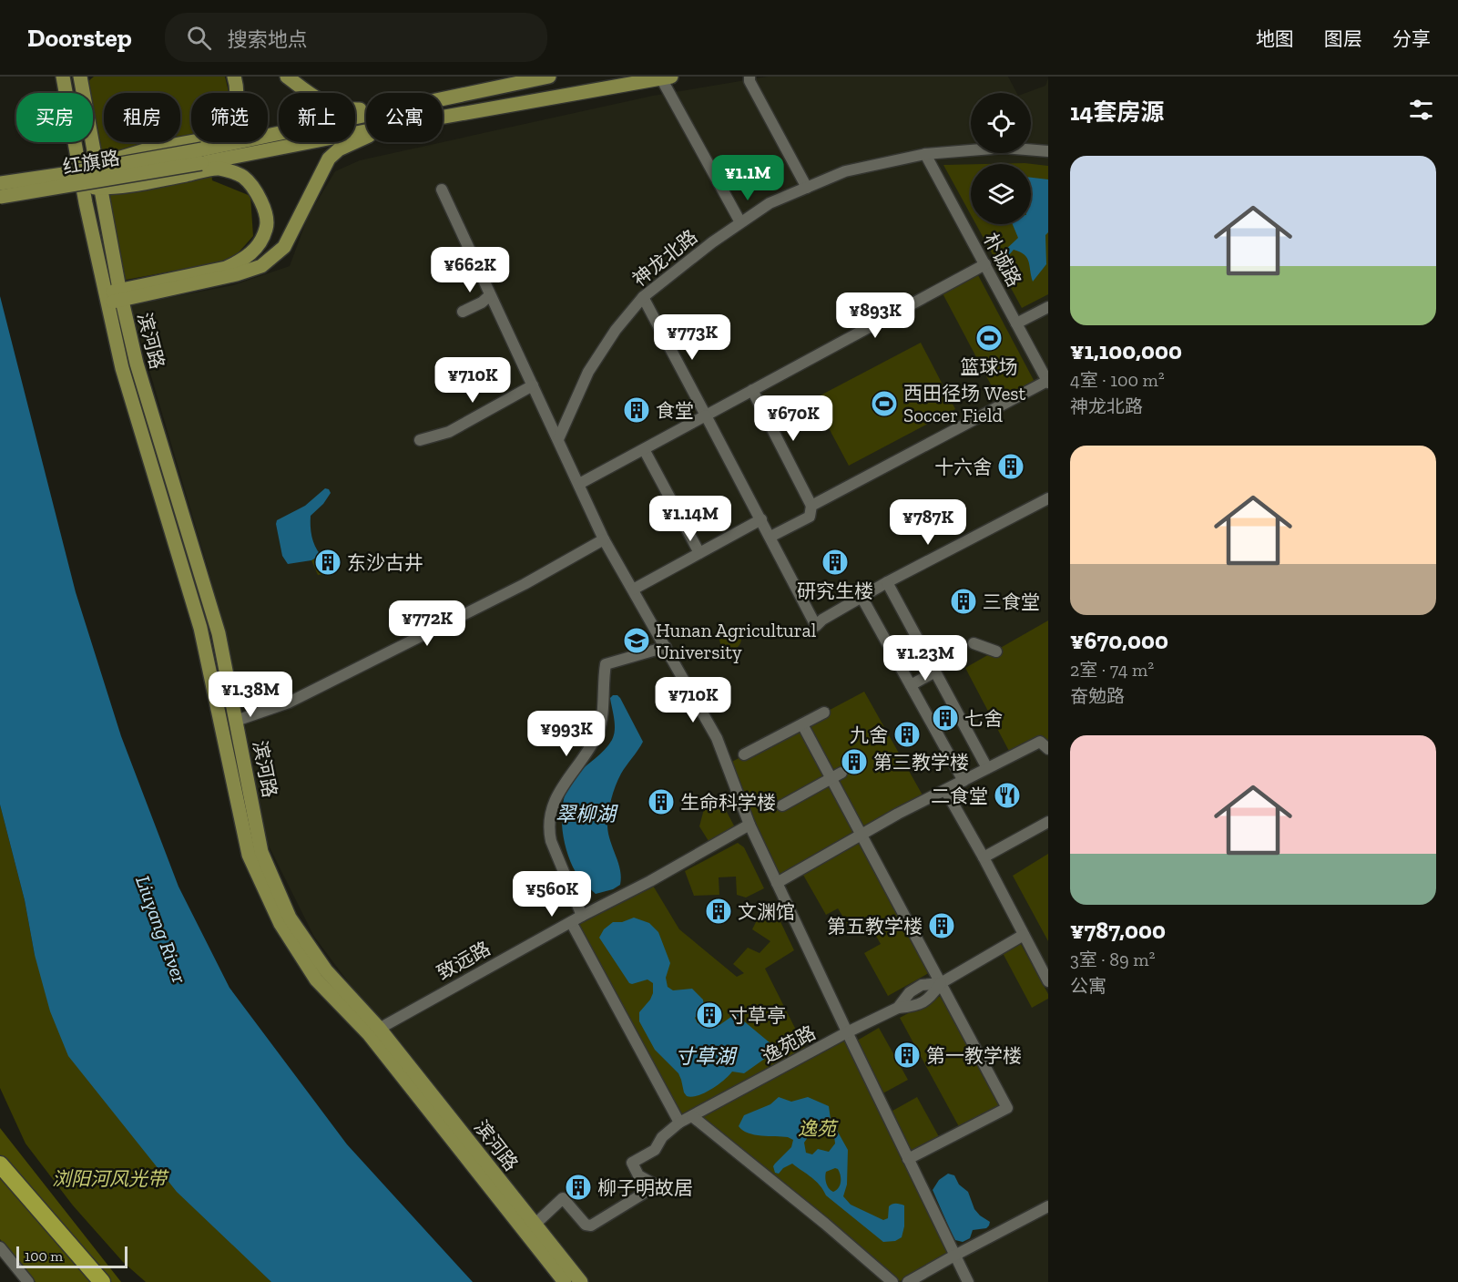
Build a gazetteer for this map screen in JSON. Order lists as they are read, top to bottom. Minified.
{"streets":{"main road":["红旗路","滨河路"],"street":["神龙北路","朴诚路","致远路","逸苑路"]},"crossings":[["神龙北路","朴诚路"],["滨河路","致远路"],["滨河路","逸苑路"]],"water":["翠柳湖","Liuyang River","寸草湖"],"parks":["逸苑","浏阳河风光带"],"places":{"sports":["篮球场","西田径场 West Soccer Field"],"building":["食堂","十六舍","东沙古井","研究生楼","三食堂","七舍","九舍","第三教学楼","生命科学楼","文渊馆","第五教学楼","寸草亭","第一教学楼","柳子明故居"],"school or university":["Hunan Agricultural University"],"restaurant":["二食堂"]},"scale_bar":"100 m","page":{"header":"Doorstep","search":"搜索地点","nav":["地图","图层","分享"],"heading":"14套房源","chip":["买房","租房","筛选","新上","公寓"],"list":[{"name":"¥1,100,000","note":"4室 · 100 m² · 神龙北路"},{"name":"¥670,000","note":"2室 · 74 m² · 奋勉路"},{"name":"¥787,000","note":"3室 · 89 m² · 公寓"}],"price":["¥1.1M","¥662K","¥893K","¥773K","¥710K","¥670K","¥1.14M","¥787K","¥772K","¥1.23M","¥1.38M","¥710K","¥993K","¥560K"],"scale":"100 m"}}
